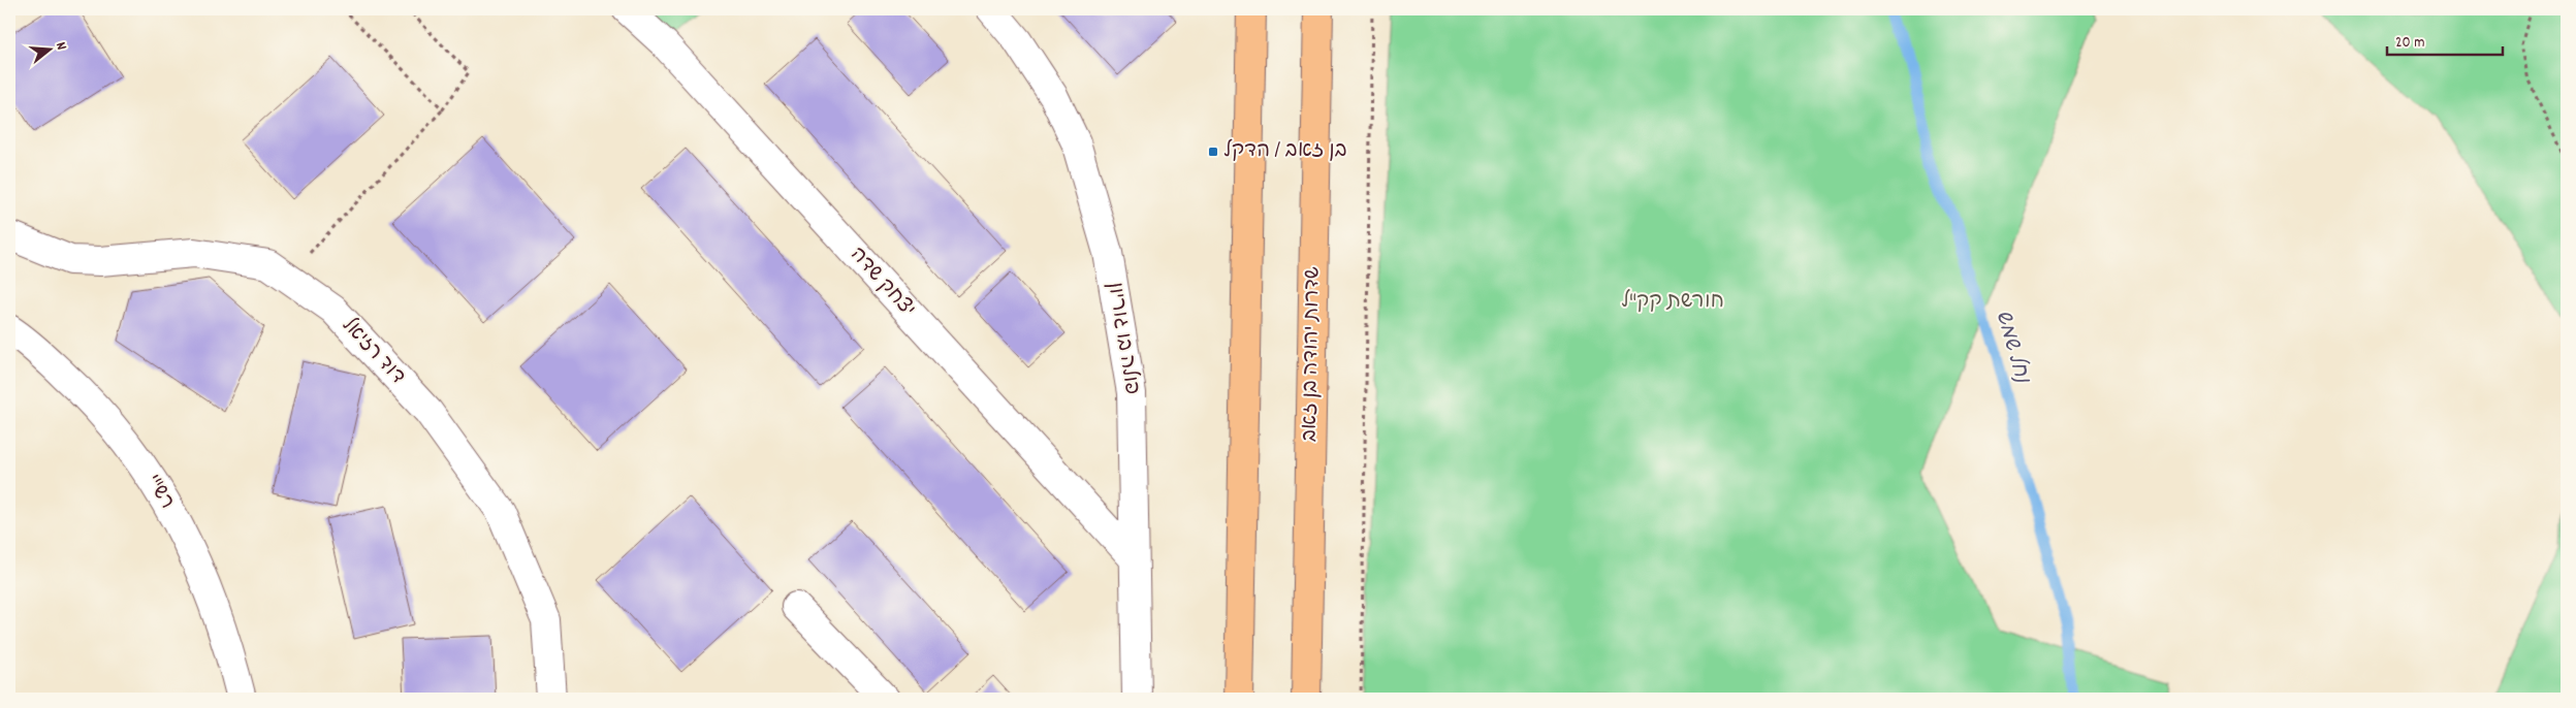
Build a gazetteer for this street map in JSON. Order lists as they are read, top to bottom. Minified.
{"streets":{"main road":["שדרות יהודה בן זאב"],"street":["יצחק שדה","פולה בו גוריון","דוד רזיאל","רש\"י"]},"crossings":[["יצחק שדה","פולה בו גוריון"]],"water":["נחל שמש"],"parks":["חורשת קק\"ל"],"places":{"transit":["בן זאב / הדקל"]},"scale_bar":"20 m","north":"right"}
